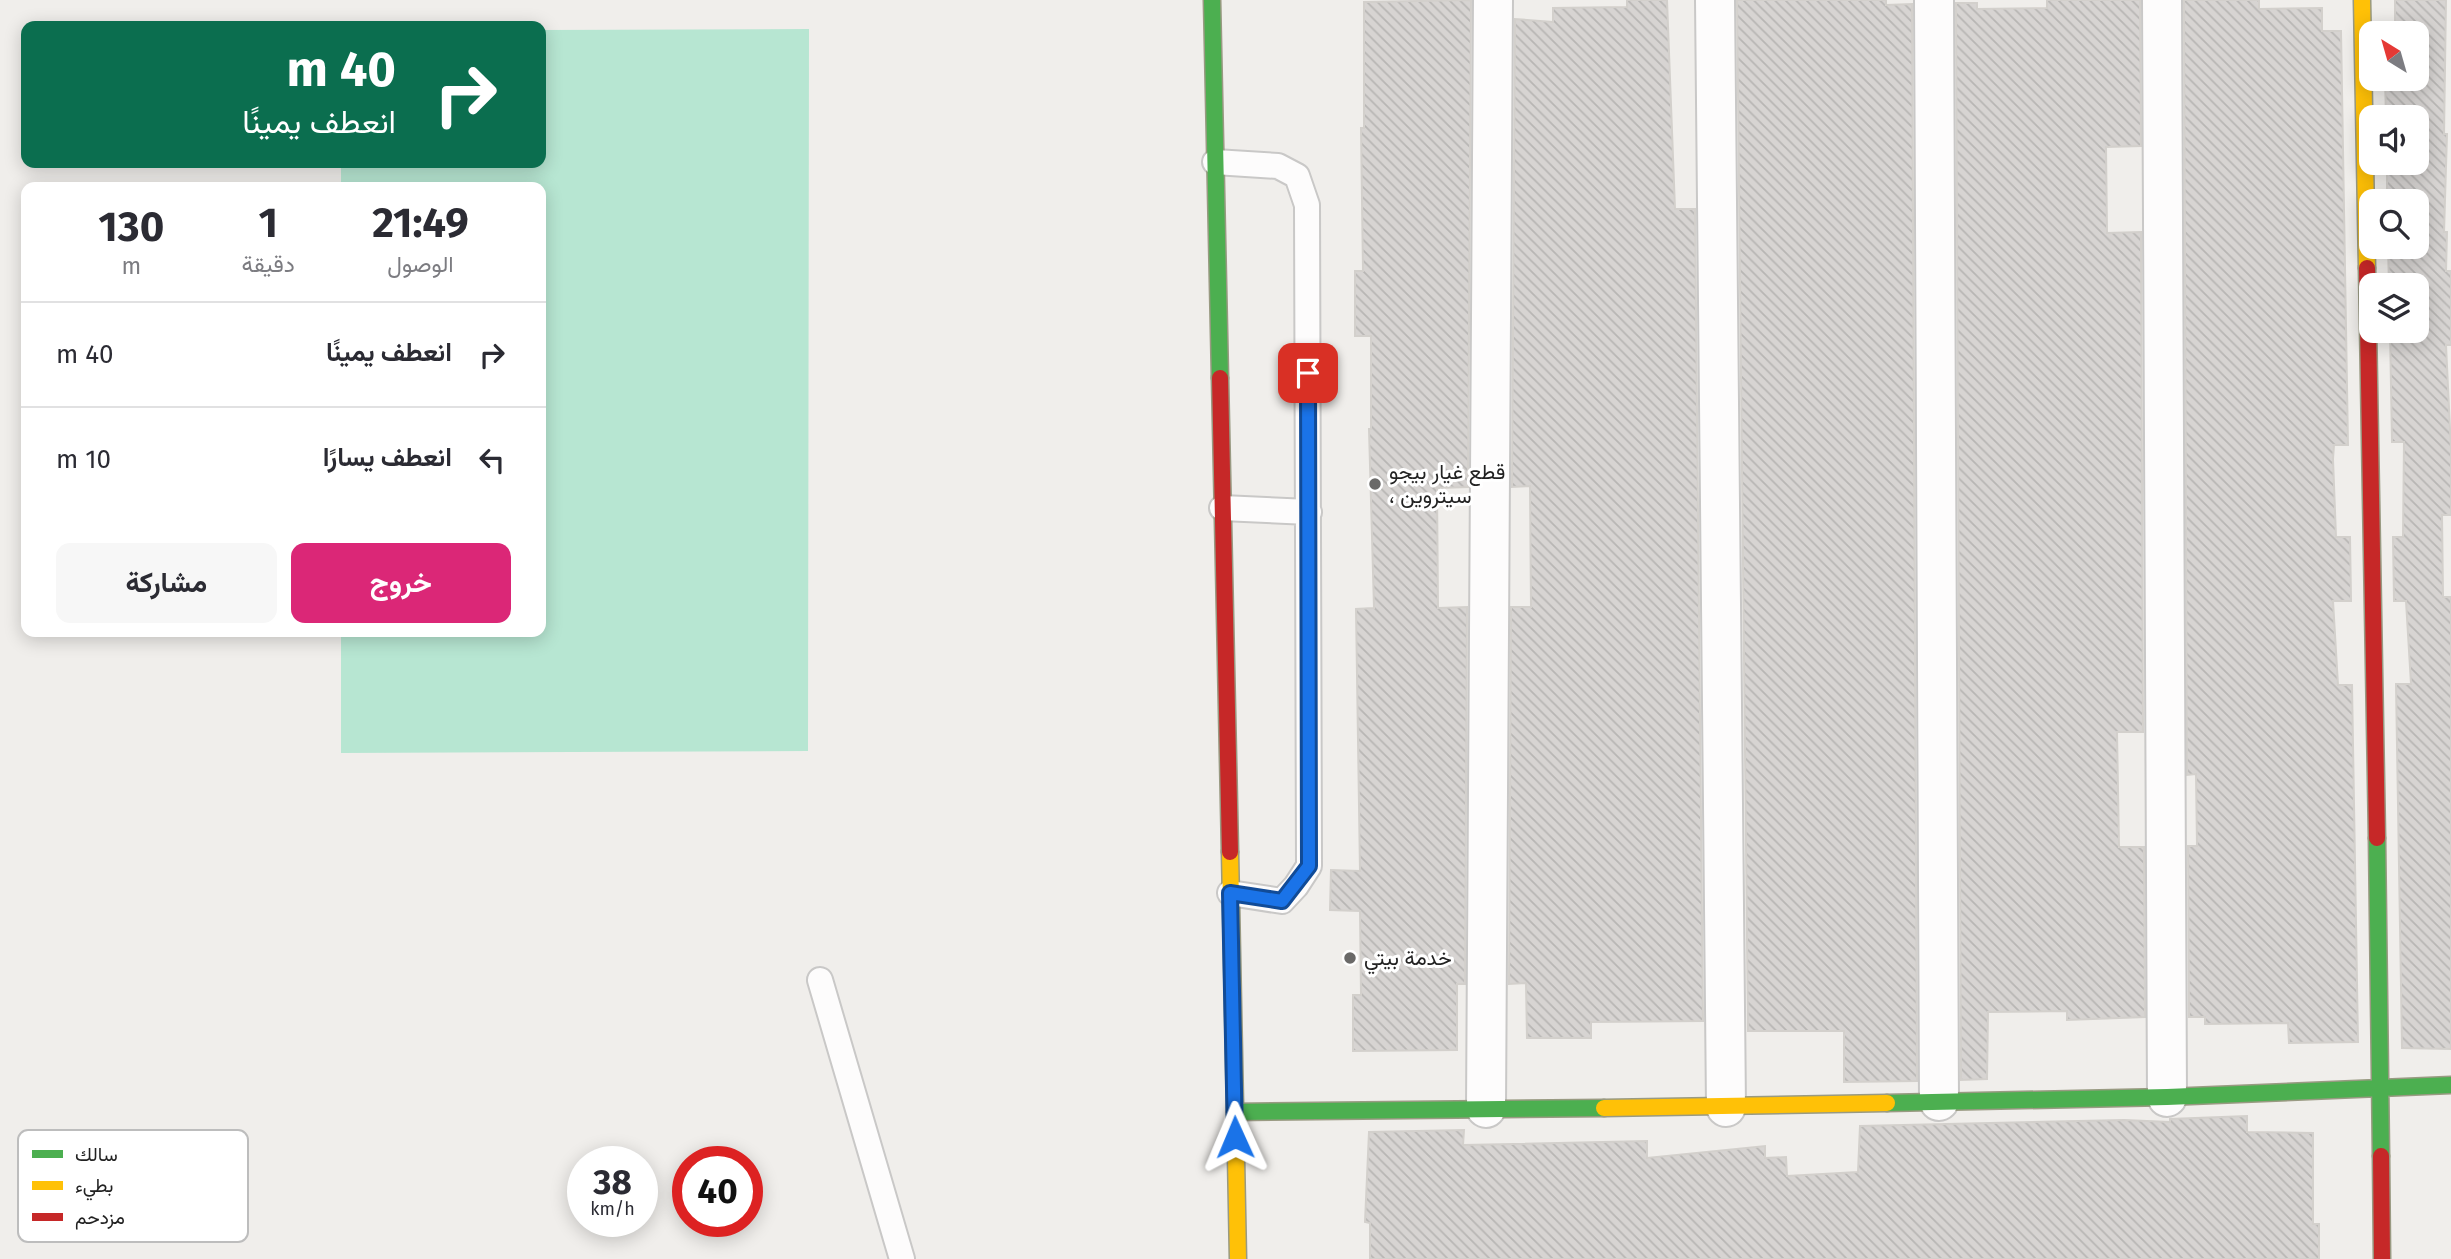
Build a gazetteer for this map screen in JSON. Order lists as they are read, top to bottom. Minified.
{"places":["قطع غيار بيجو ، سيتروين","خدمة بيتي"],"legend":["سالك","بطيء","مزدحم"],"north":"top left","page":{"turn":["40 m","انعطف يمينًا"],"eta":["21:49","الوصول","1","دقيقة","130","m"],"list":[{"name":"انعطف يمينًا","value":"40 m"},{"name":"انعطف يسارًا","value":"10 m"}],"buttons":["خروج","مشاركة"],"speed":"38 km/h","limit":"40"}}
